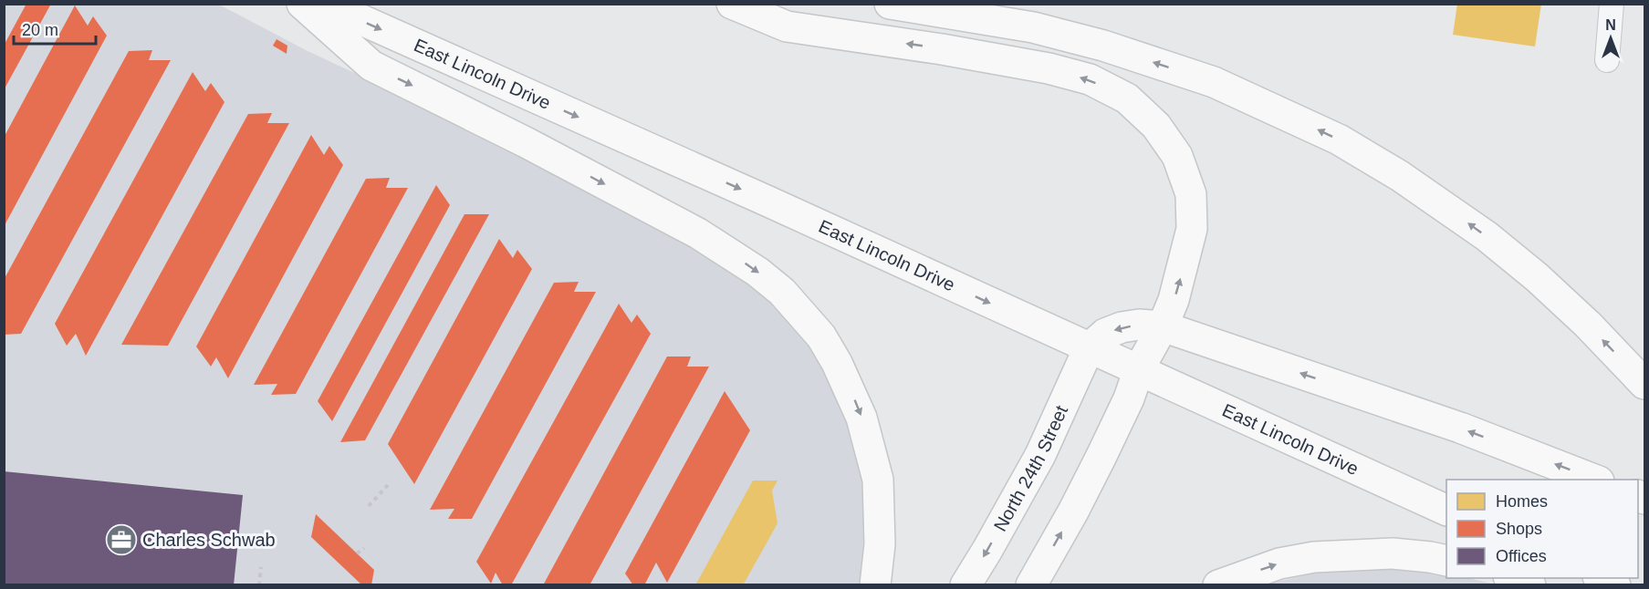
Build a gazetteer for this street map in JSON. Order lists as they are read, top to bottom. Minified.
{"streets":{"main road":["East Lincoln Drive","North 24th Street"]},"crossings":[["East Lincoln Drive","North 24th Street"]],"one_way":["East Lincoln Drive"],"places":{"office":["Charles Schwab"]},"legend":["Homes","Shops","Offices"],"scale_bar":"20 m","north":"top"}
